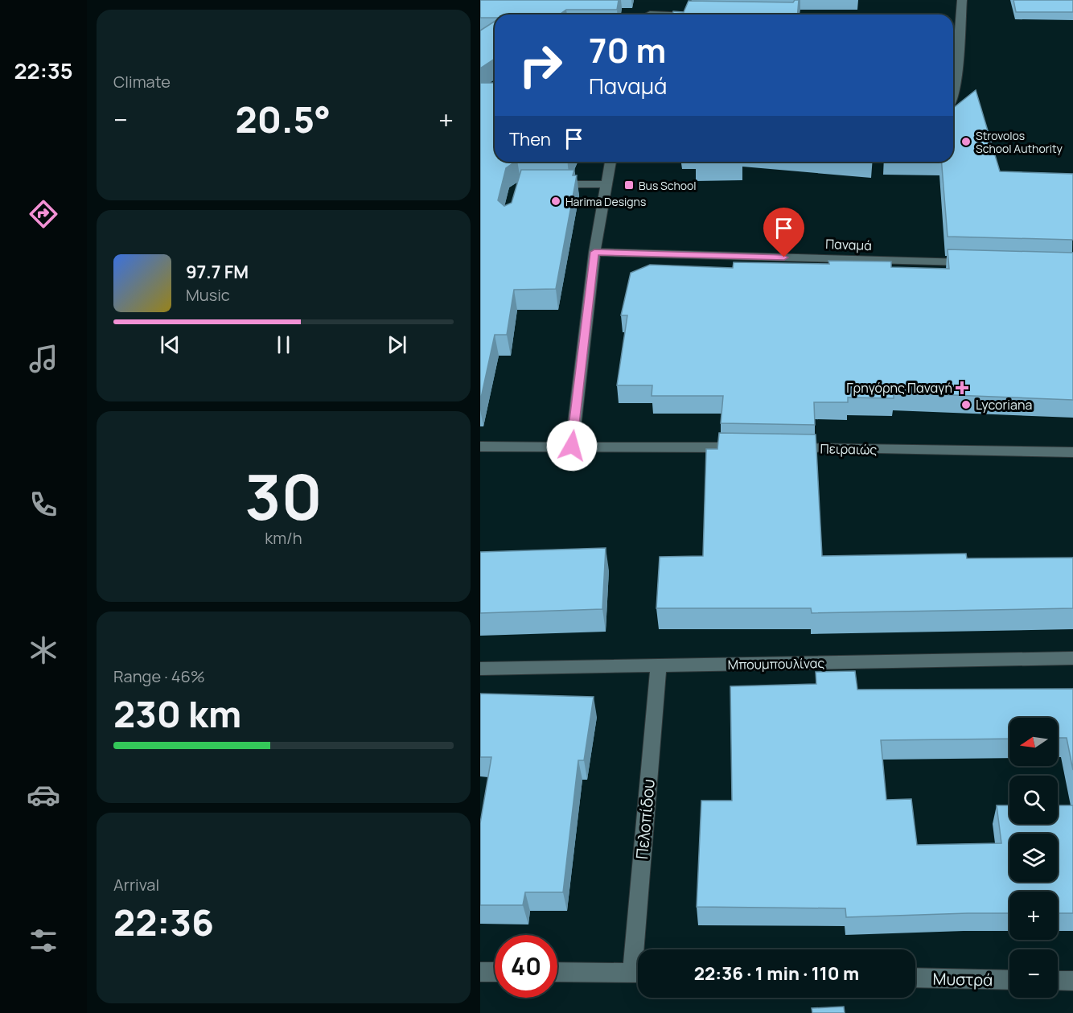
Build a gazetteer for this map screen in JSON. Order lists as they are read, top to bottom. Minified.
{"streets":{"street":["Παναμά","Πειραιώς","Μπουμπουλίνας","Πελοπίδου","Μυστρά"]},"crossings":[["Μπουμπουλίνας","Πελοπίδου"]],"places":{"other":["Strovolos School Authority","Harima Designs","Lycoriana"],"transit":["Bus School"],"health":["Γρηγόρης Παναγή"]},"north":"left","page":{"tabs":"22:35","tile":["Climate",["30","km/h"],["Range · 46%","230 km"],["Arrival","22:36"]],"turn":["70 m","Παναμά"],"heat":["−","20.5°","+"],"then":"Then","song":["97.7 FM","Music"],"map_buttons":["+","−"],"limit":"40","trip":"22:36 · 1 min · 110 m"}}
